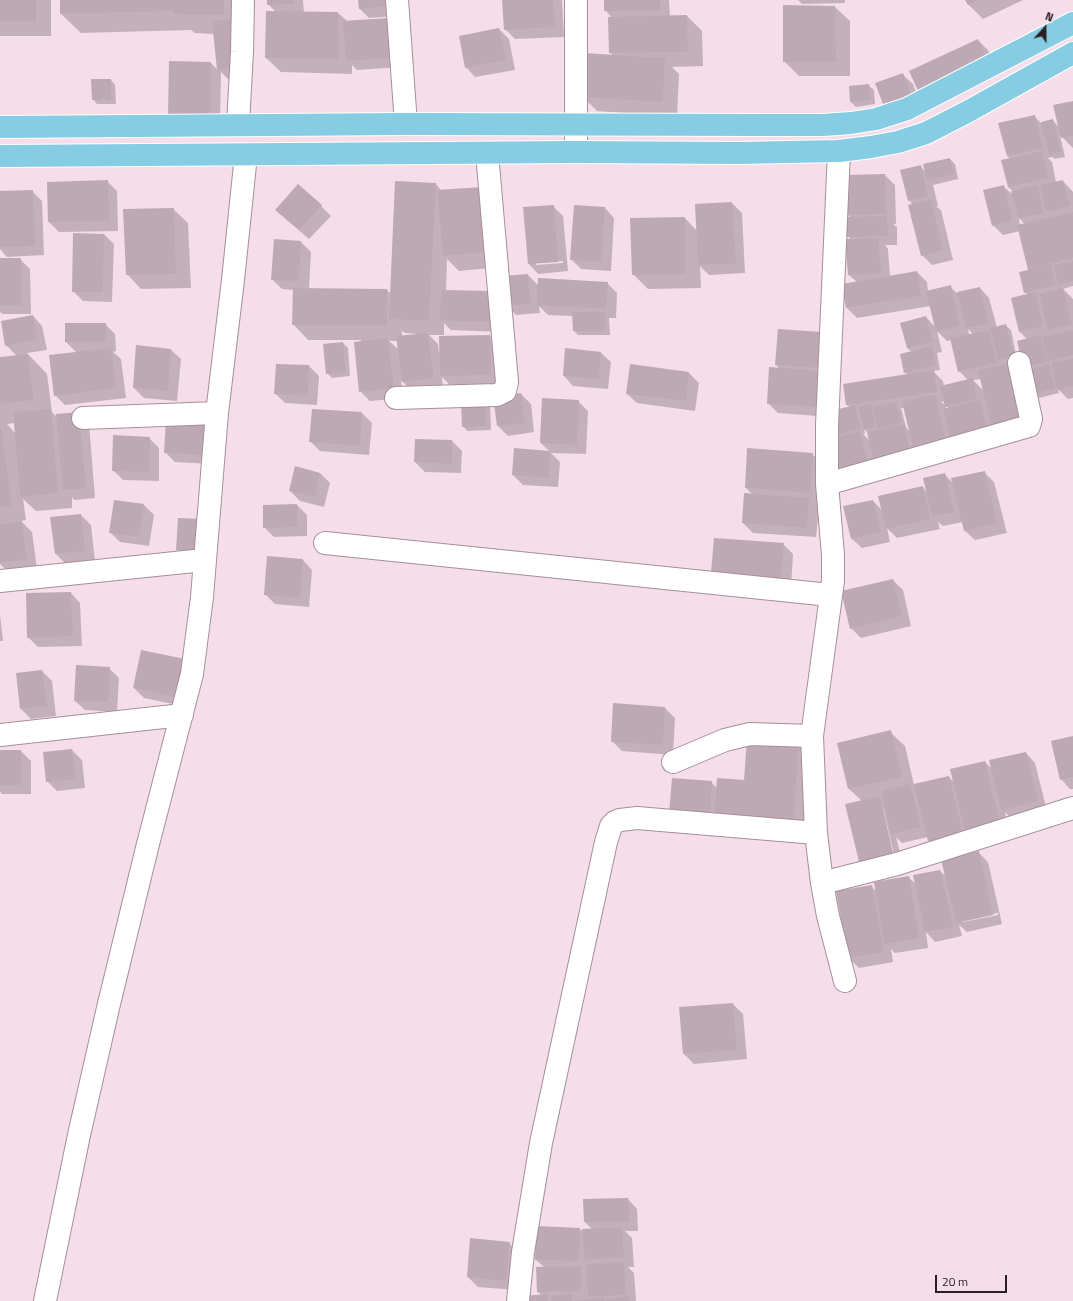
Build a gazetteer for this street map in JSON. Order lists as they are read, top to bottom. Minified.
{"scale_bar":"20 m","north":"top"}
